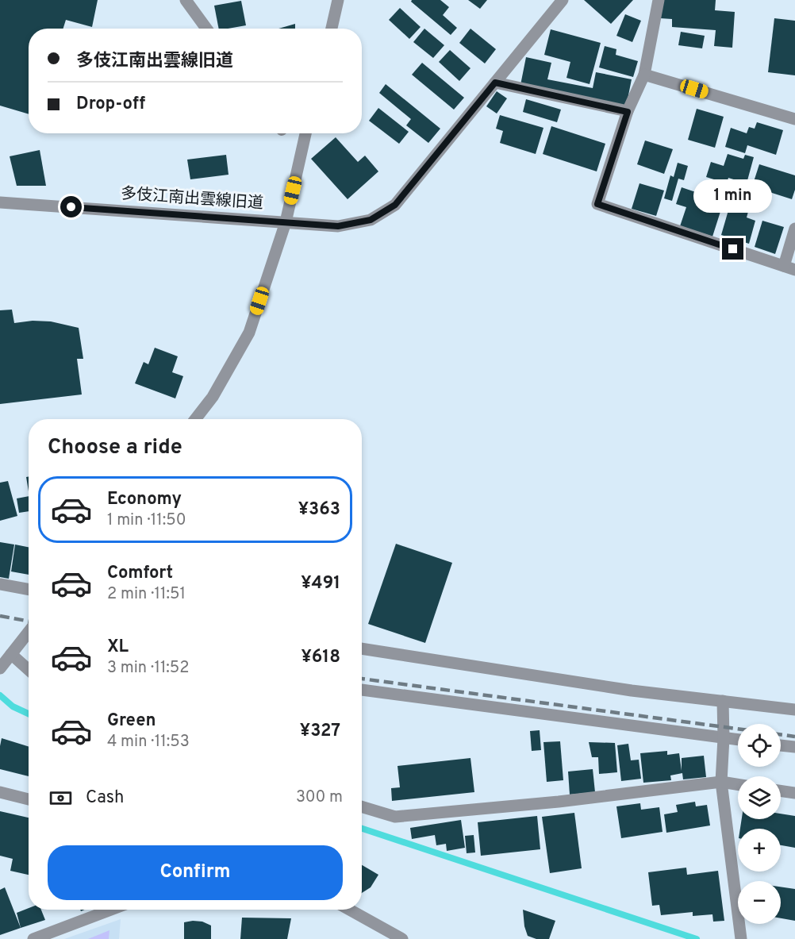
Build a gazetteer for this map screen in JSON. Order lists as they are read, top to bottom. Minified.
{"streets":{"street":["多伎江南出雲線旧道"]},"page":{"banner":["多伎江南出雲線旧道","Drop-off"],"bubble":"1 min","heading":"Choose a ride","list":[{"name":"Economy","note":"1 min · 11:50","value":"¥363"},{"name":"Comfort","note":"2 min · 11:51","value":"¥491"},{"name":"XL","note":"3 min · 11:52","value":"¥618"},{"name":"Green","note":"4 min · 11:53","value":"¥327"}],"map_buttons":["+","−"],"pay":["Cash","300 m"],"buttons":"Confirm"}}
